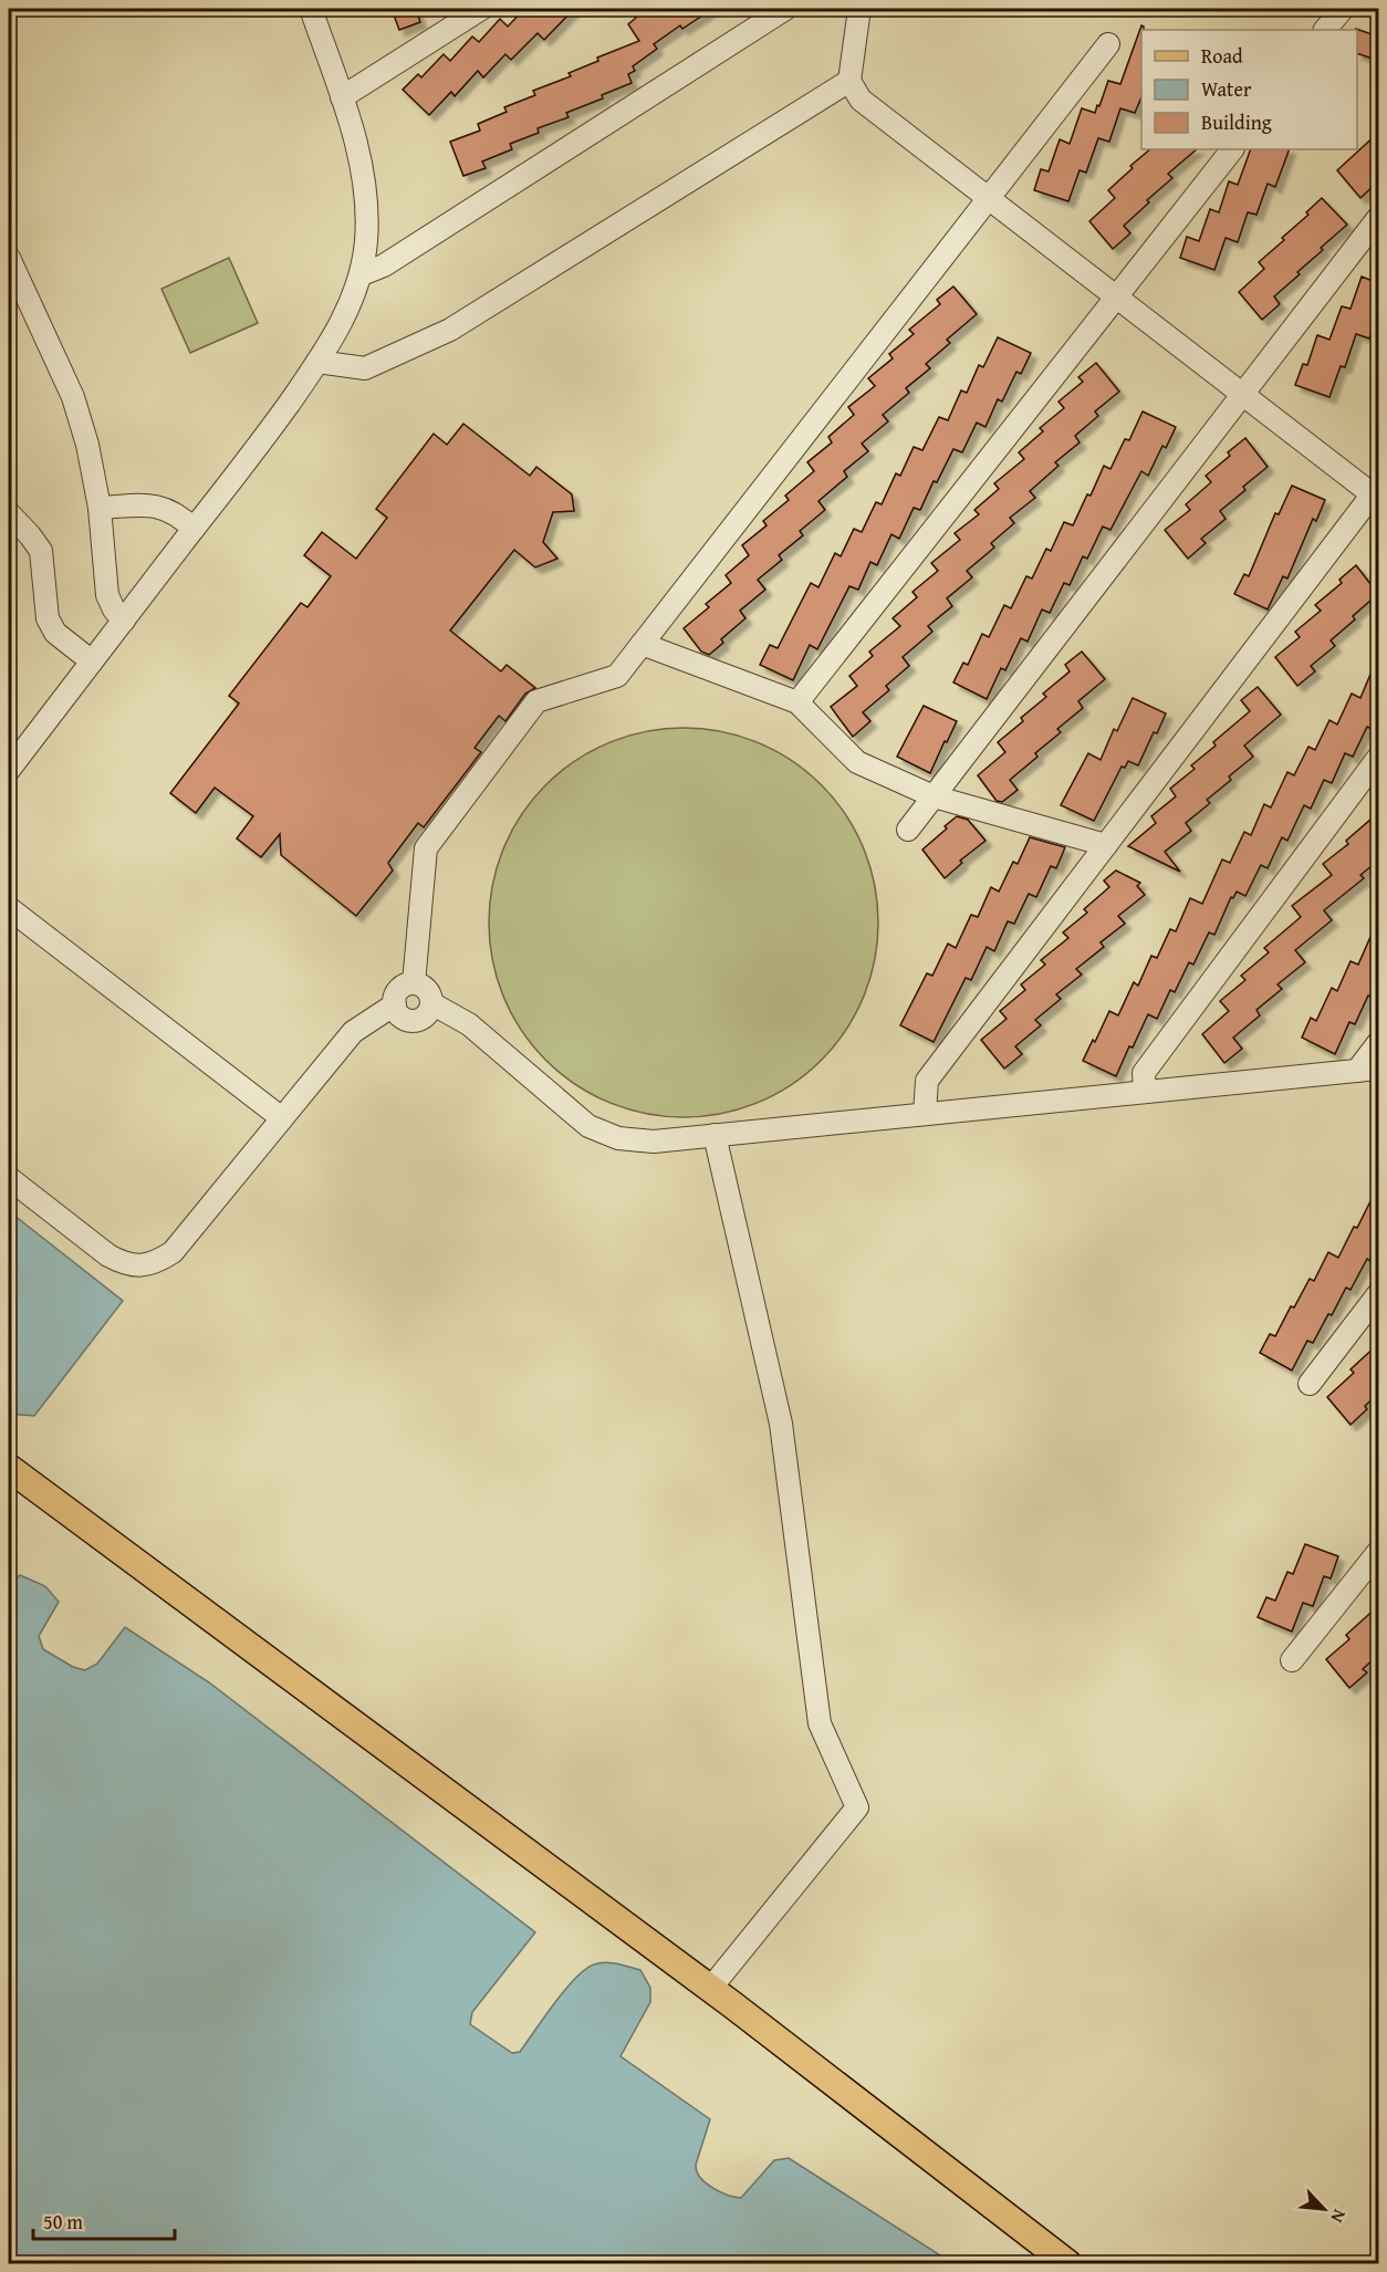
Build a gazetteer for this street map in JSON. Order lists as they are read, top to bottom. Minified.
{"legend":["Road","Water","Building"],"scale_bar":"50 m","north":"bottom right"}
